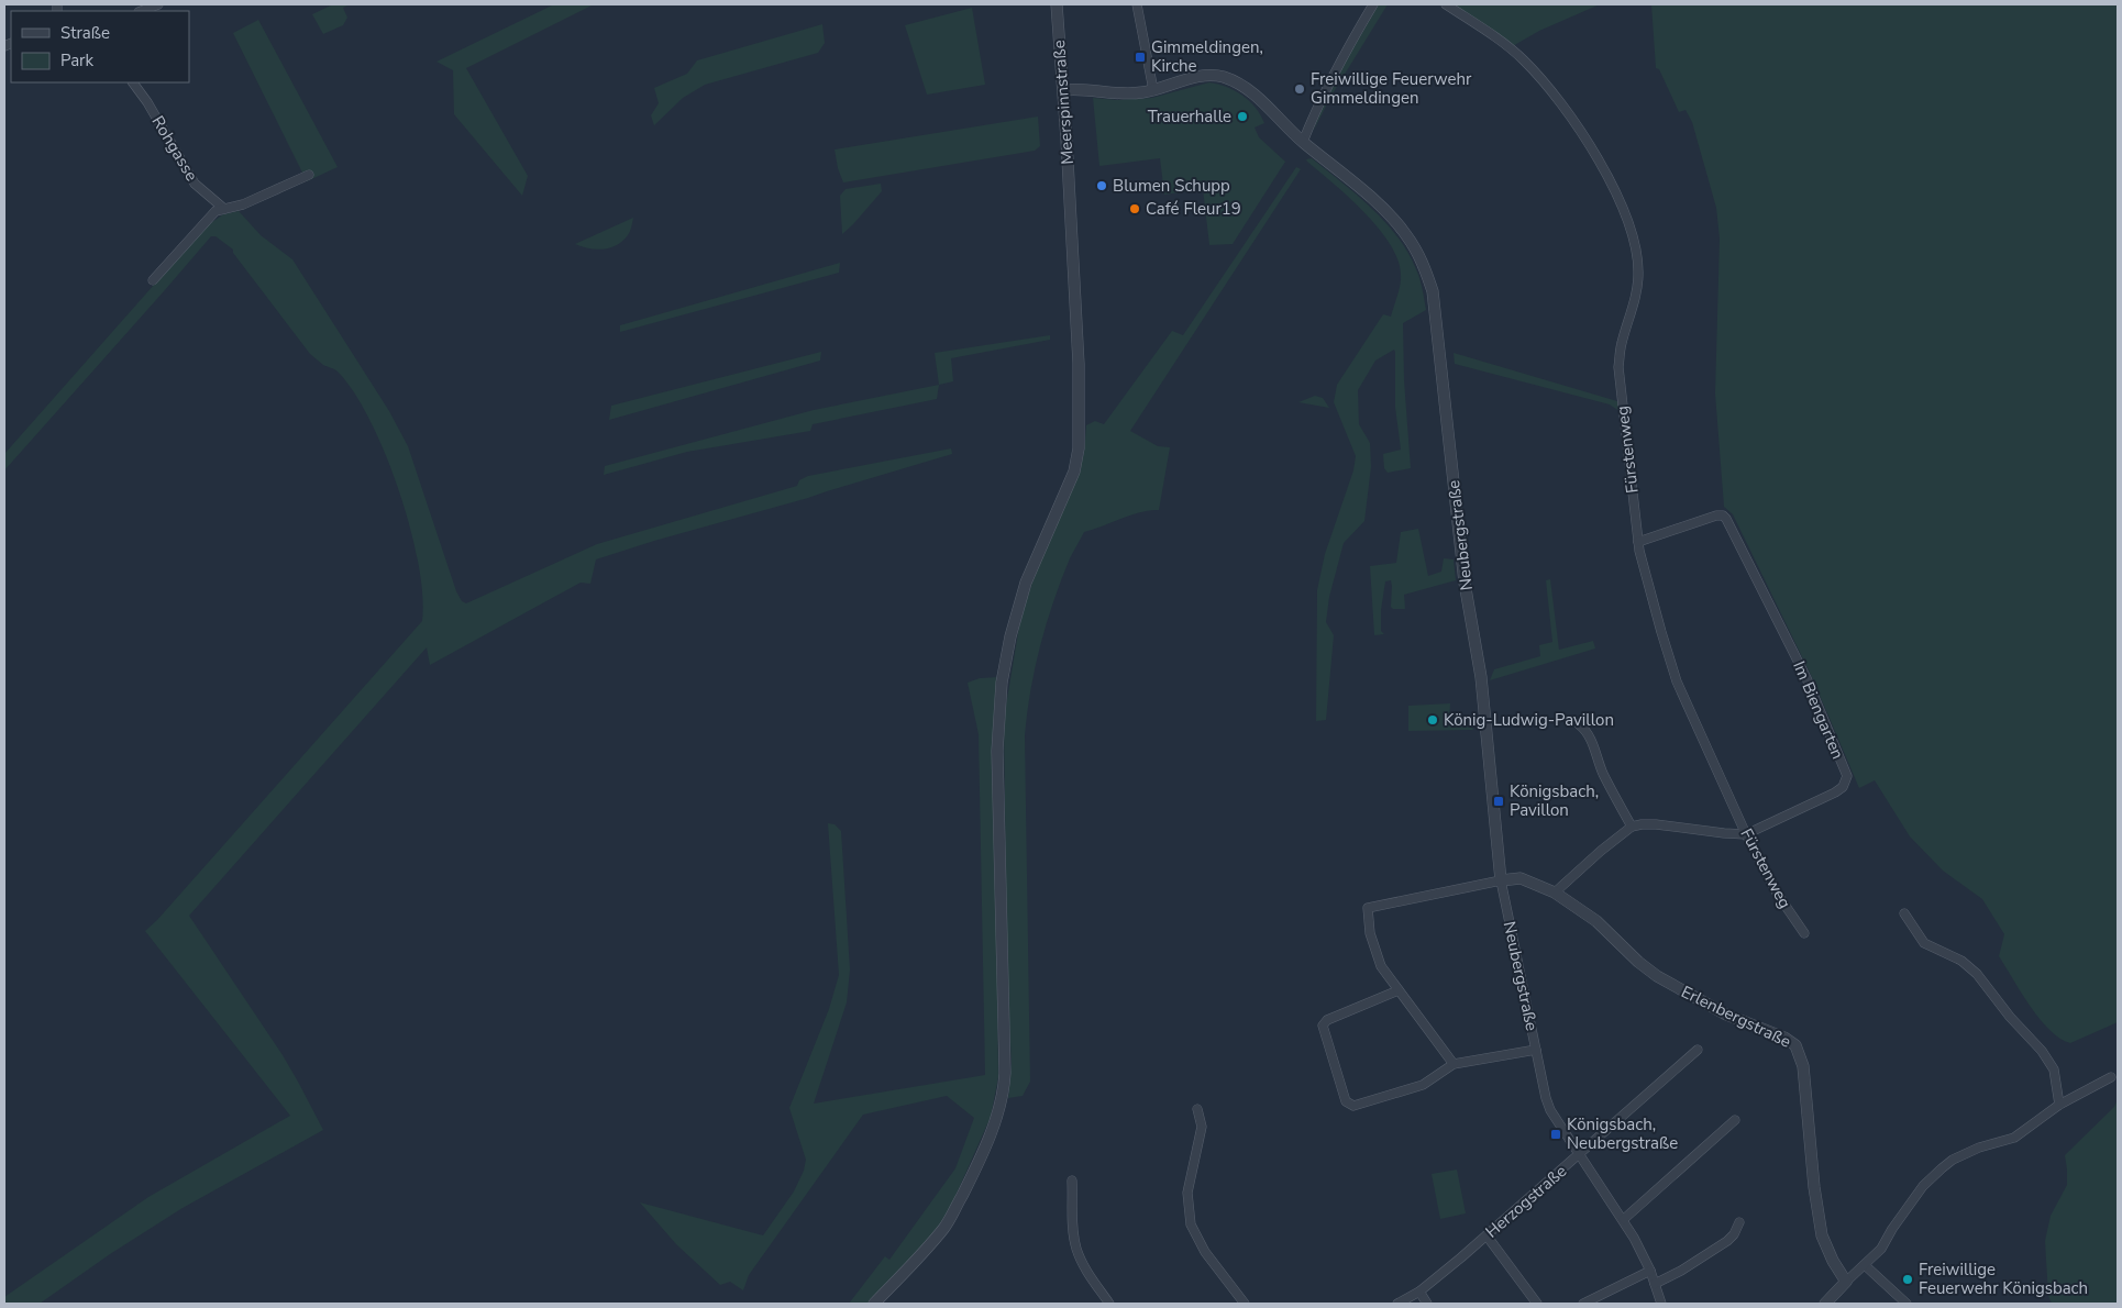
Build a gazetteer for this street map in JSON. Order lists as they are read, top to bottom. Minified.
{"streets":{"street":["Meerspinnstraße","Rohgasse","Fürstenweg","Neubergstraße","Im Biengarten","Erlenbergstraße","Herzogstraße"]},"crossings":[["Meerspinnstraße","Neubergstraße"],["Fürstenweg","Im Biengarten"],["Neubergstraße","Erlenbergstraße"],["Neubergstraße","Herzogstraße"]],"places":{"transit":["Gimmeldingen, Kirche","Königsbach, Pavillon","Königsbach, Neubergstraße"],"other":["Freiwillige Feuerwehr Gimmeldingen","Trauerhalle","Blumen Schupp","Café Fleur19","König-Ludwig-Pavillon","Freiwillige Feuerwehr Königsbach"]},"legend":["Straße","Park"]}
